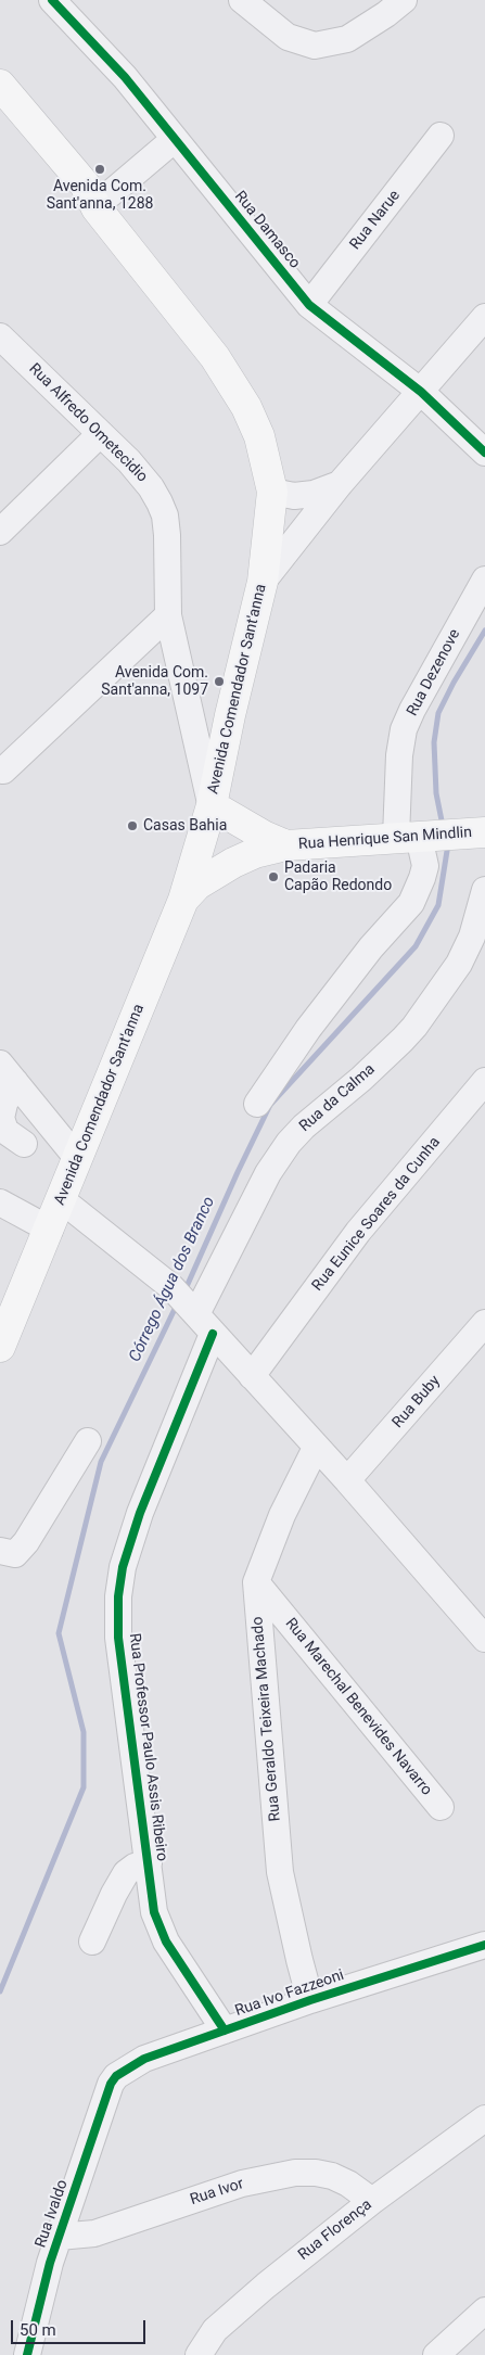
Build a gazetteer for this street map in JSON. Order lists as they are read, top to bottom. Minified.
{"streets":{"main road":["Avenida Comendador Sant'anna","Rua Henrique San Mindlin"],"street":["Rua Narue","Rua Damasco","Rua Alfredo Ometecidio","Rua Dezenove","Rua da Calma","Rua Eunice Soares da Cunha","Rua Buby","Rua Marechal Benevides Navarro","Rua Geraldo Teixeira Machado","Rua Professor Paulo Assis Ribeiro","Rua Ivo Fazzeoni","Rua Ivor","Rua Ivaldo","Rua Florença"]},"crossings":[["Rua Narue","Rua Damasco"],["Rua Alfredo Ometecidio","Avenida Comendador Sant'anna"],["Rua Dezenove","Rua Henrique San Mindlin"],["Avenida Comendador Sant'anna","Rua Henrique San Mindlin"],["Rua Marechal Benevides Navarro","Rua Geraldo Teixeira Machado"],["Rua Geraldo Teixeira Machado","Rua Ivo Fazzeoni"],["Rua Professor Paulo Assis Ribeiro","Rua Ivo Fazzeoni"],["Rua Ivo Fazzeoni","Rua Ivaldo"],["Rua Ivor","Rua Ivaldo"],["Rua Ivor","Rua Florença"]],"water":["Córrego Água dos Branco"],"places":["Avenida Com. Sant'anna, 1288","Avenida Com. Sant'anna, 1097","Casas Bahia","Padaria Capão Redondo"],"scale_bar":"50 m"}
